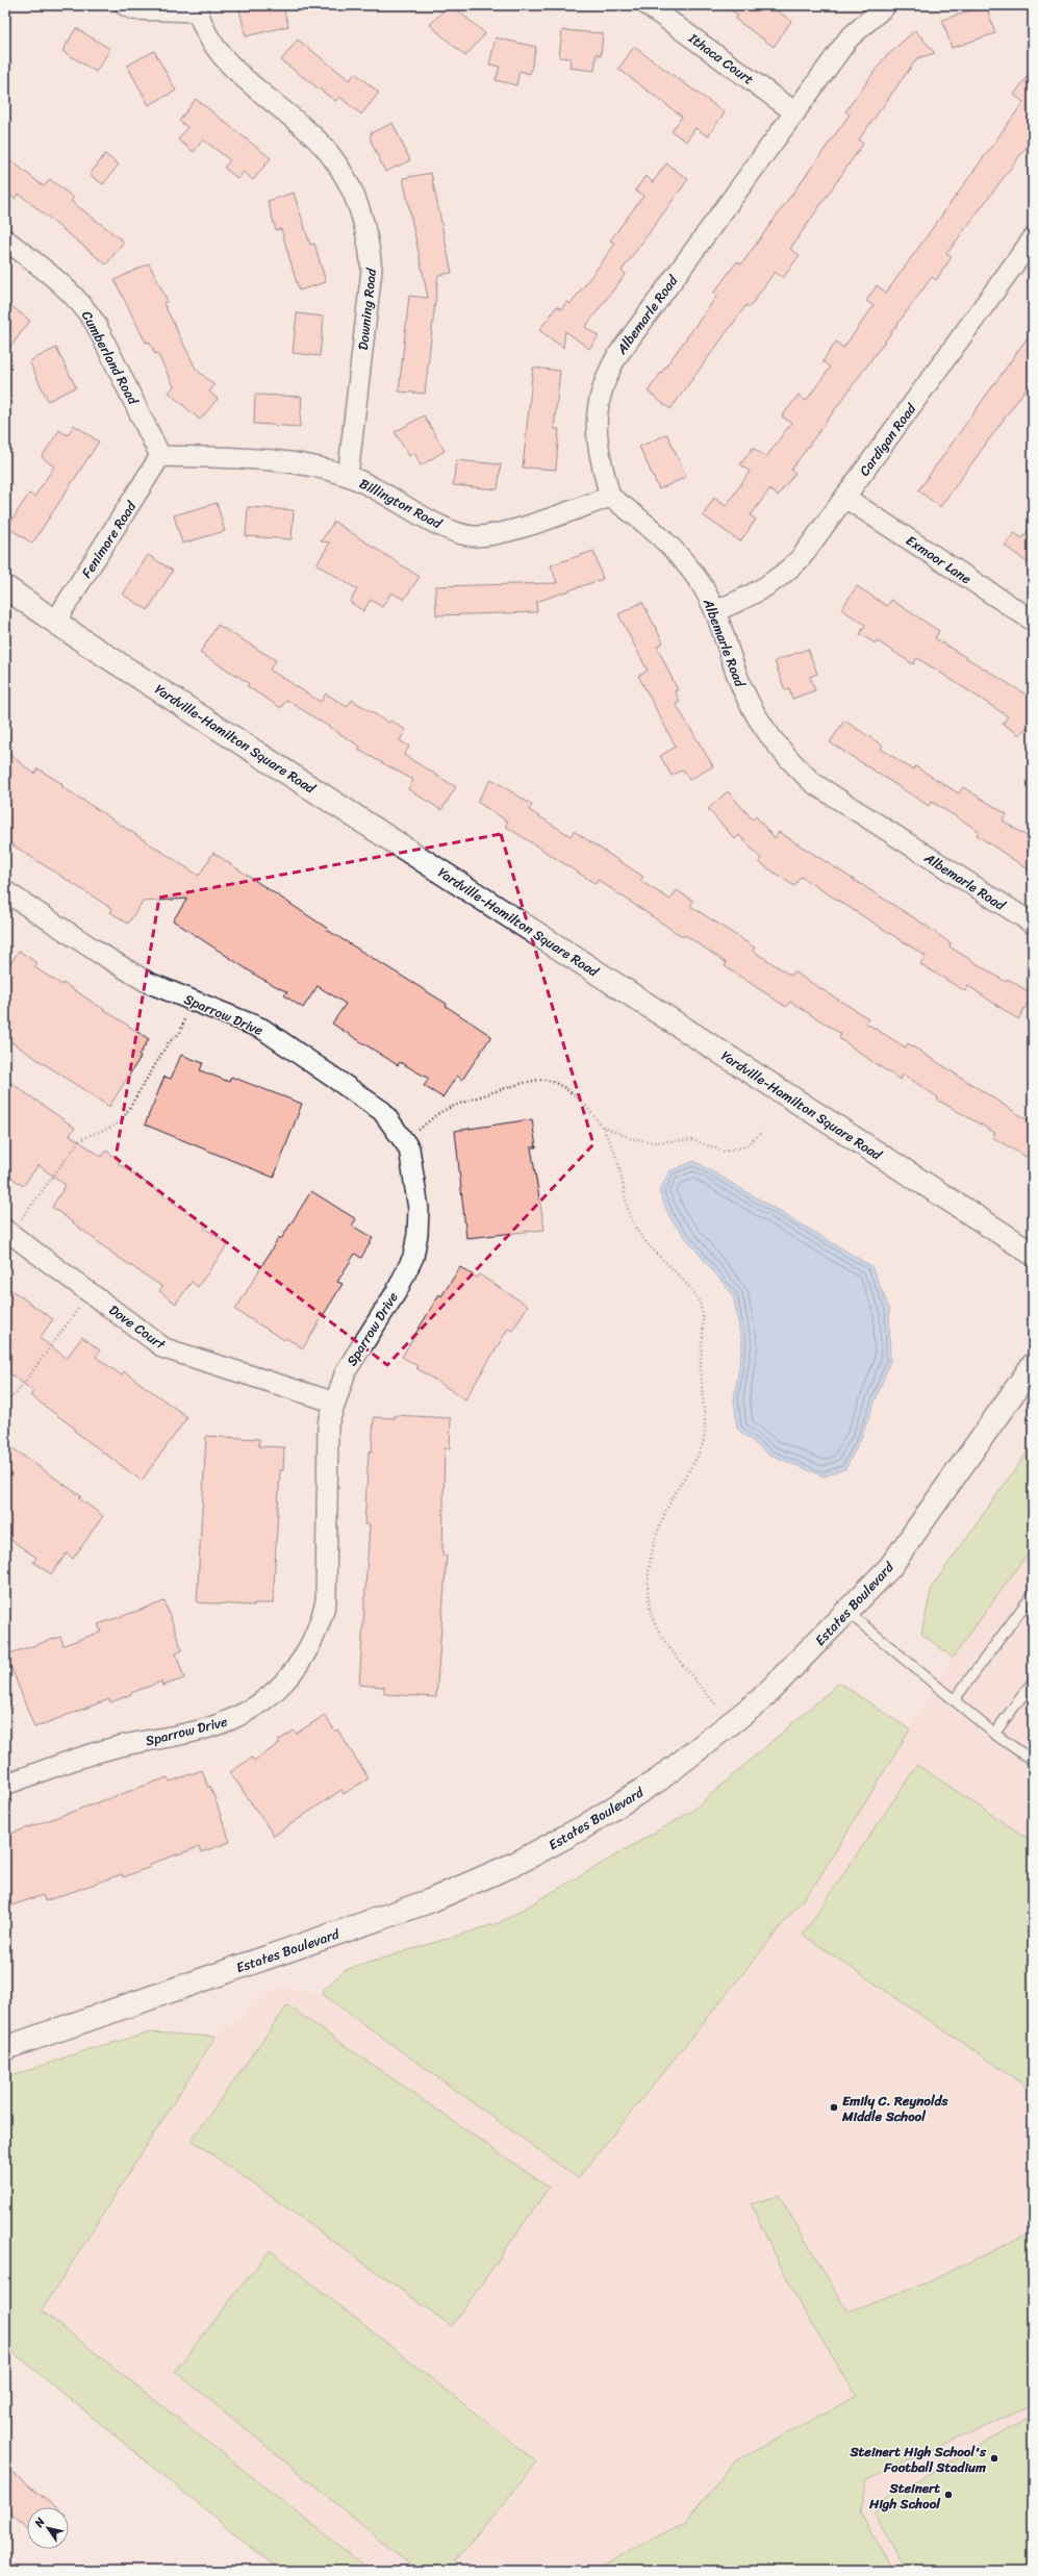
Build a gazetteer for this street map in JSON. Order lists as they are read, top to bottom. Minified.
{"streets":{"street":["Ithaca Court","Downing Road","Albemarle Road","Cumberland Road","Cardigan Road","Billington Road","Fenimore Road","Exmoor Lane","Yardville-Hamilton Square Road","Sparrow Drive","Dove Court","Estates Boulevard"]},"crossings":[["Ithaca Court","Albemarle Road"],["Downing Road","Billington Road"],["Albemarle Road","Cardigan Road"],["Albemarle Road","Billington Road"],["Cumberland Road","Billington Road"],["Cumberland Road","Fenimore Road"],["Cardigan Road","Exmoor Lane"],["Billington Road","Fenimore Road"],["Fenimore Road","Yardville-Hamilton Square Road"],["Sparrow Drive","Dove Court"]],"places":["Emily C. Reynolds Middle School","Steinert High School's Football Stadium","Steinert High School"],"north":"top left"}
